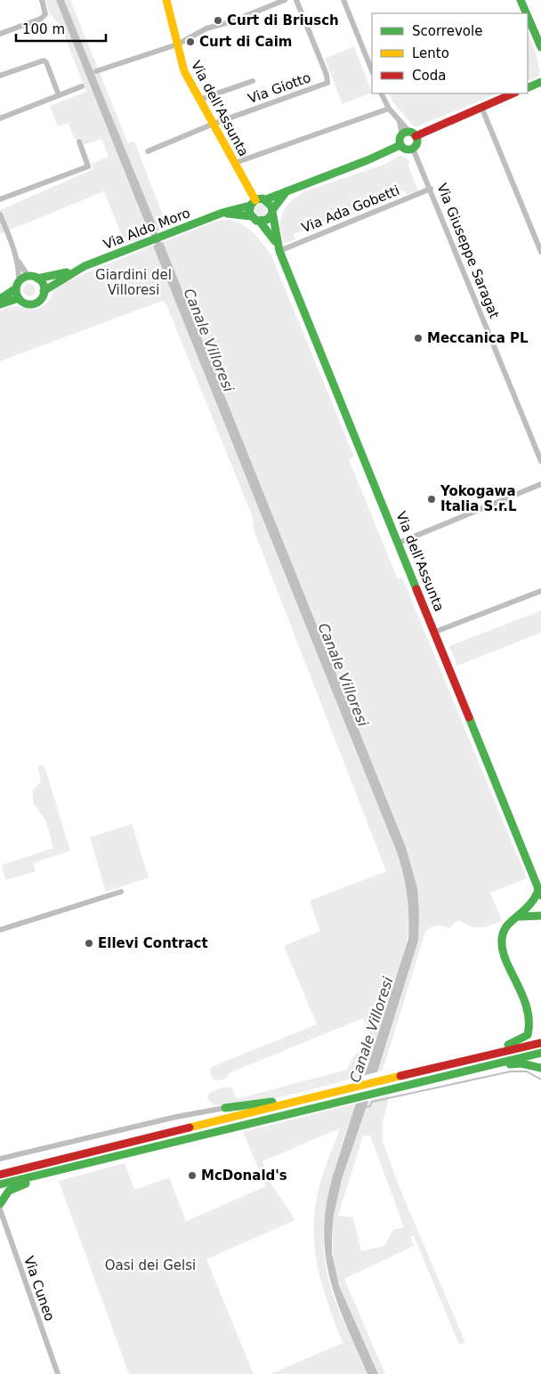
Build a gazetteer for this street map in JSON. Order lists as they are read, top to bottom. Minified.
{"streets":{"main road":["Via dell'Assunta","Via Aldo Moro"],"street":["Via Giotto","Via Ada Gobetti","Via Giuseppe Saragat","Via Cuneo"]},"crossings":[["Via Giotto","Via dell'Assunta"],["Via dell'Assunta","Via Ada Gobetti"],["Via dell'Assunta","Via Aldo Moro"],["Via Ada Gobetti","Via Giuseppe Saragat"]],"water":["Canale Villoresi"],"parks":["Giardini del Villoresi","Oasi dei Gelsi"],"places":["Curt di Briusch","Curt di Caim","Meccanica PL","Yokogawa Italia S.r.L","Ellevi Contract","McDonald's"],"legend":["Scorrevole","Lento","Coda"],"scale_bar":"100 m"}
